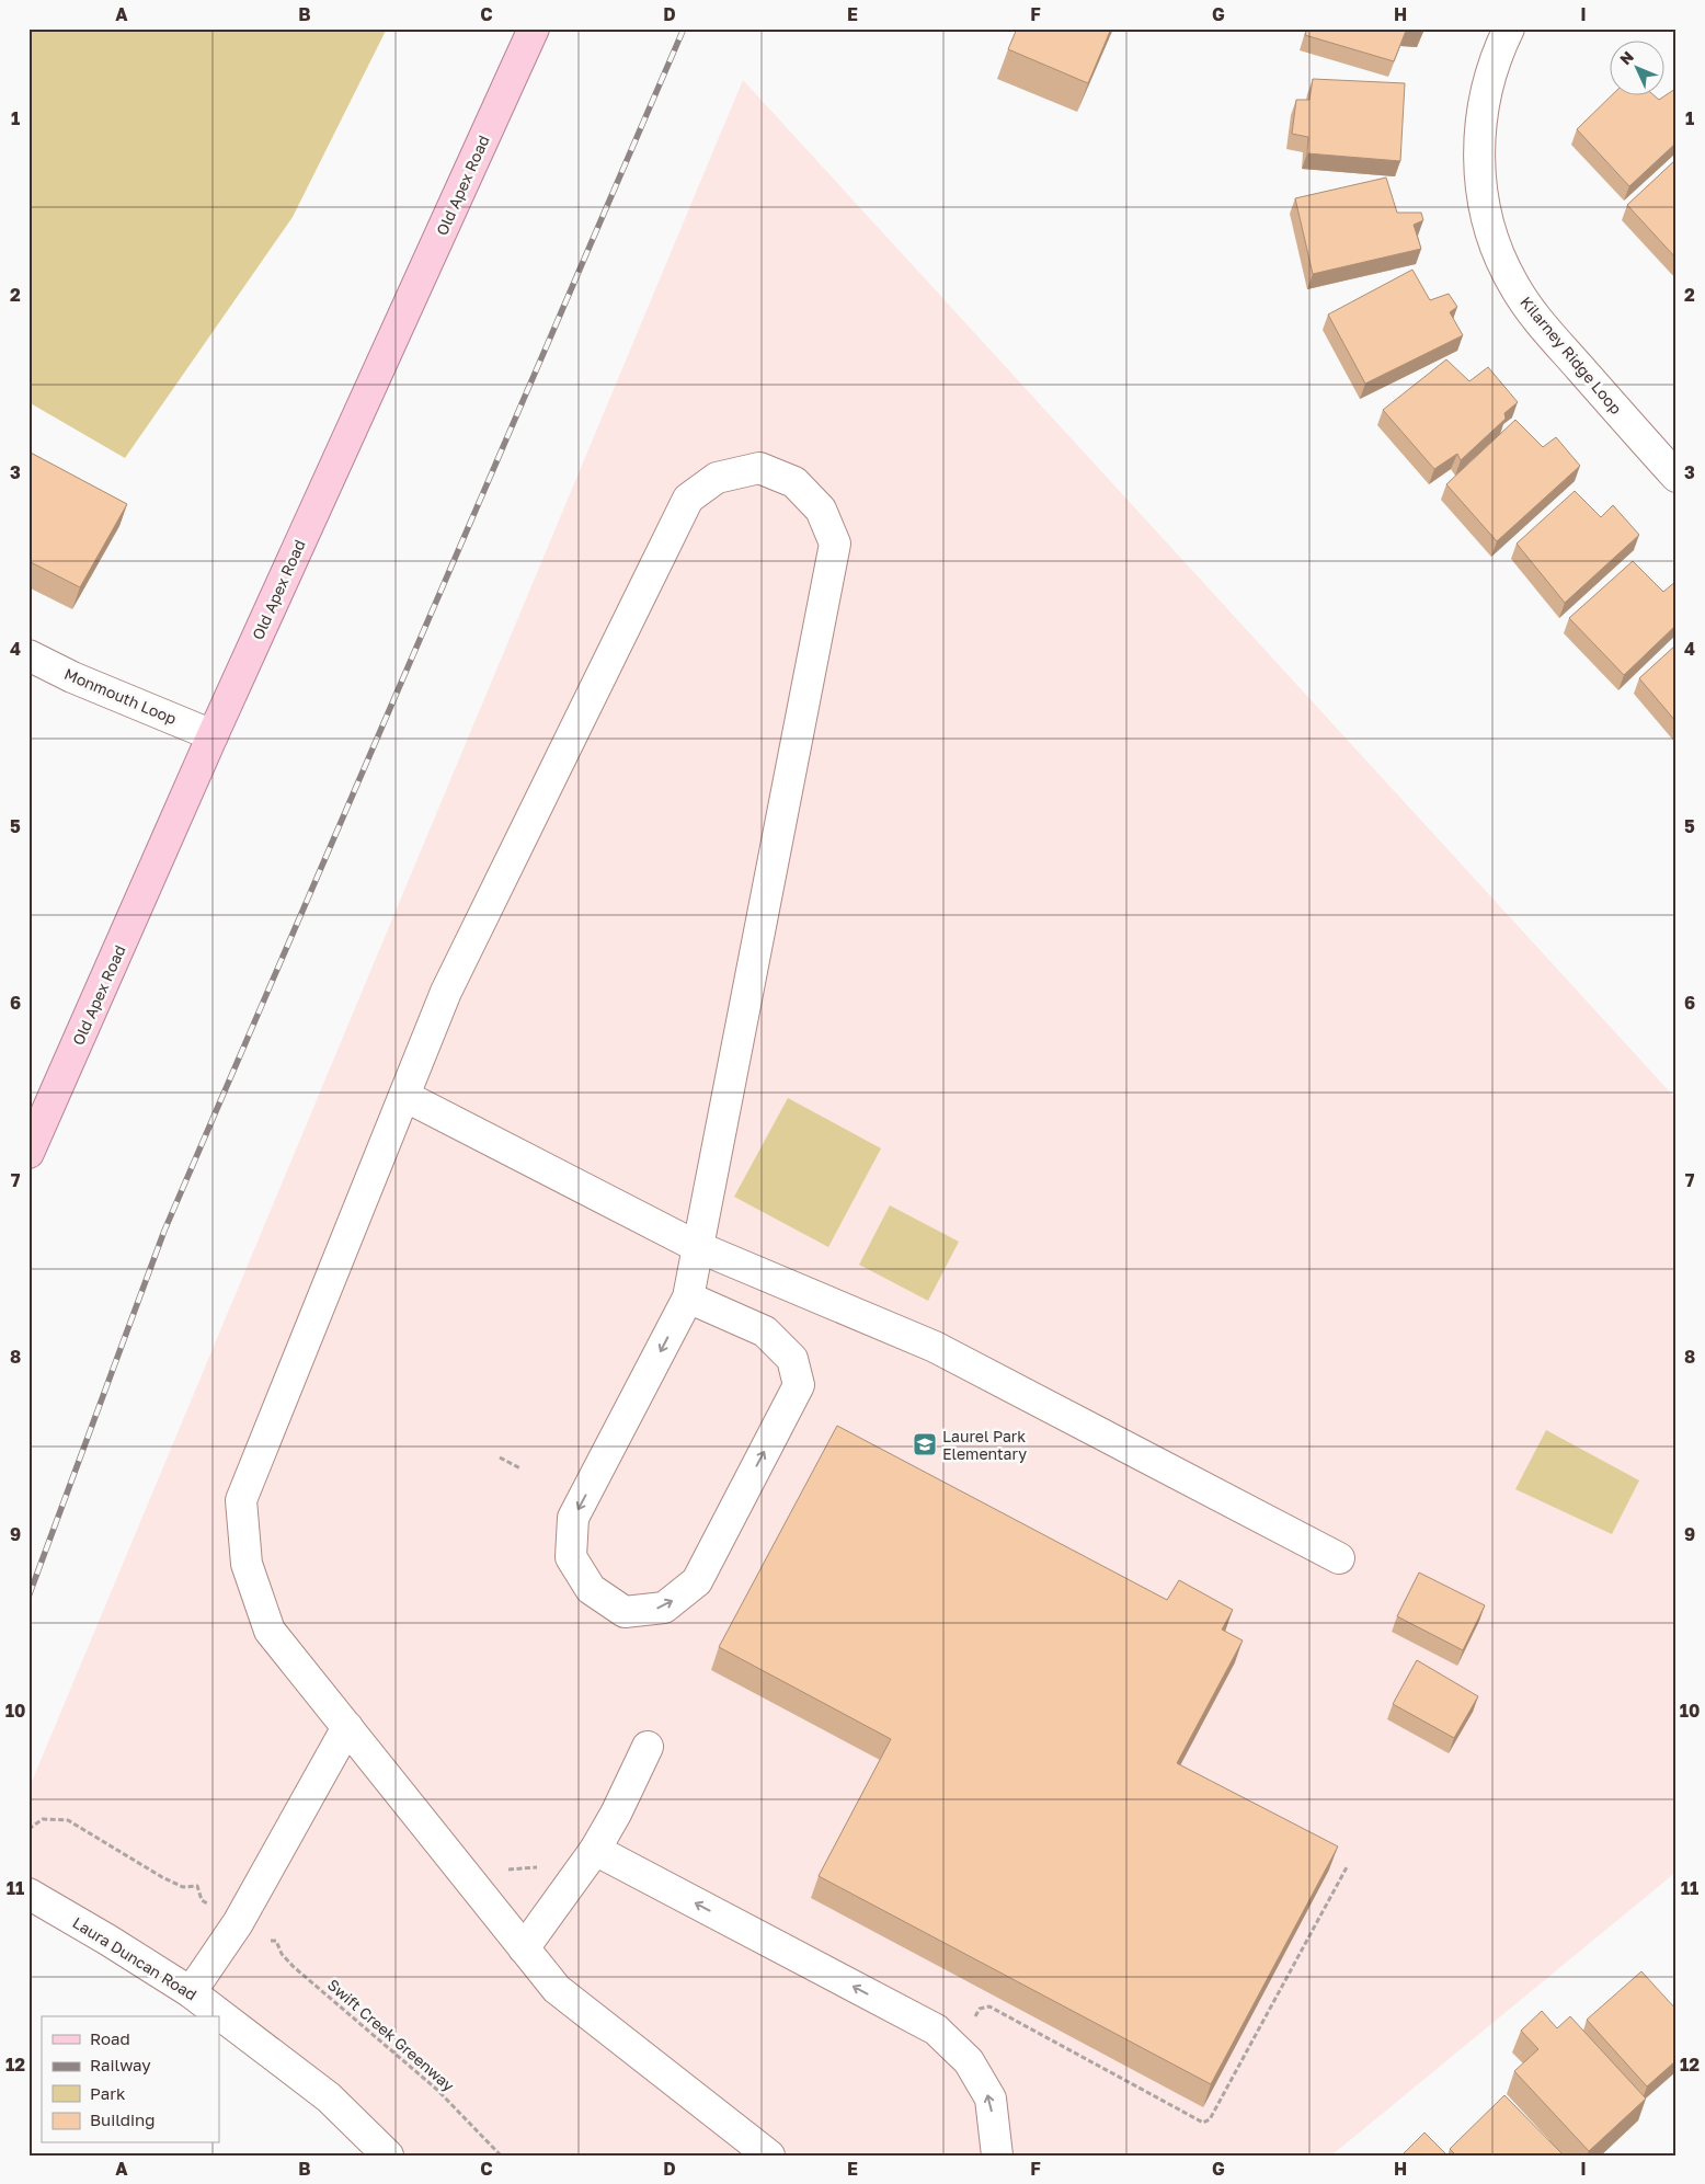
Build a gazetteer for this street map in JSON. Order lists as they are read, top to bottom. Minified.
{"streets":{"main road":["Old Apex Road"],"street":["Kilarney Ridge Loop","Monmouth Loop","Laura Duncan Road"],"path":["Swift Creek Greenway"]},"crossings":[["Old Apex Road","Monmouth Loop"]],"places":{"school or university":["Laurel Park Elementary"]},"legend":["Road","Railway","Park","Building"],"north":"top left","grid":{"columns":["A","B","C","D","E","F","G","H","I"],"rows":["1","2","3","4","5","6","7","8","9","10","11","12"]}}
